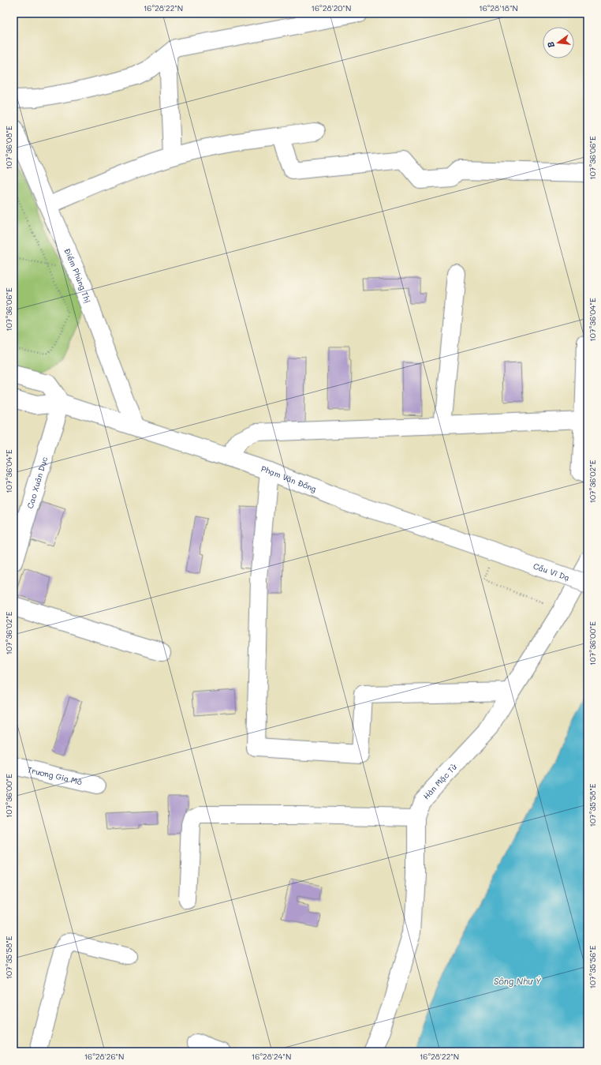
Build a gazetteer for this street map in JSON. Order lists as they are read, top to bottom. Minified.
{"streets":{"main road":["Điềm Phùng Thị","Phạm Văn Đồng","Cao Xuân Dục","Cầu Vĩ Dạ","Trương Gia Mô","Hàn Mặc Tử"]},"crossings":[["Điềm Phùng Thị","Phạm Văn Đồng"],["Phạm Văn Đồng","Cao Xuân Dục"],["Phạm Văn Đồng","Cầu Vĩ Dạ"]],"water":["Sông Như Ý"],"north":"left","coordinates":["16°28'22\"N","16°28'20\"N","16°28'18\"N","107°36'08\"E","107°36'06\"E","107°36'04\"E","107°36'02\"E","107°36'00\"E","107°35'58\"E","107°35'56\"E","16°28'26\"N","16°28'24\"N"]}
